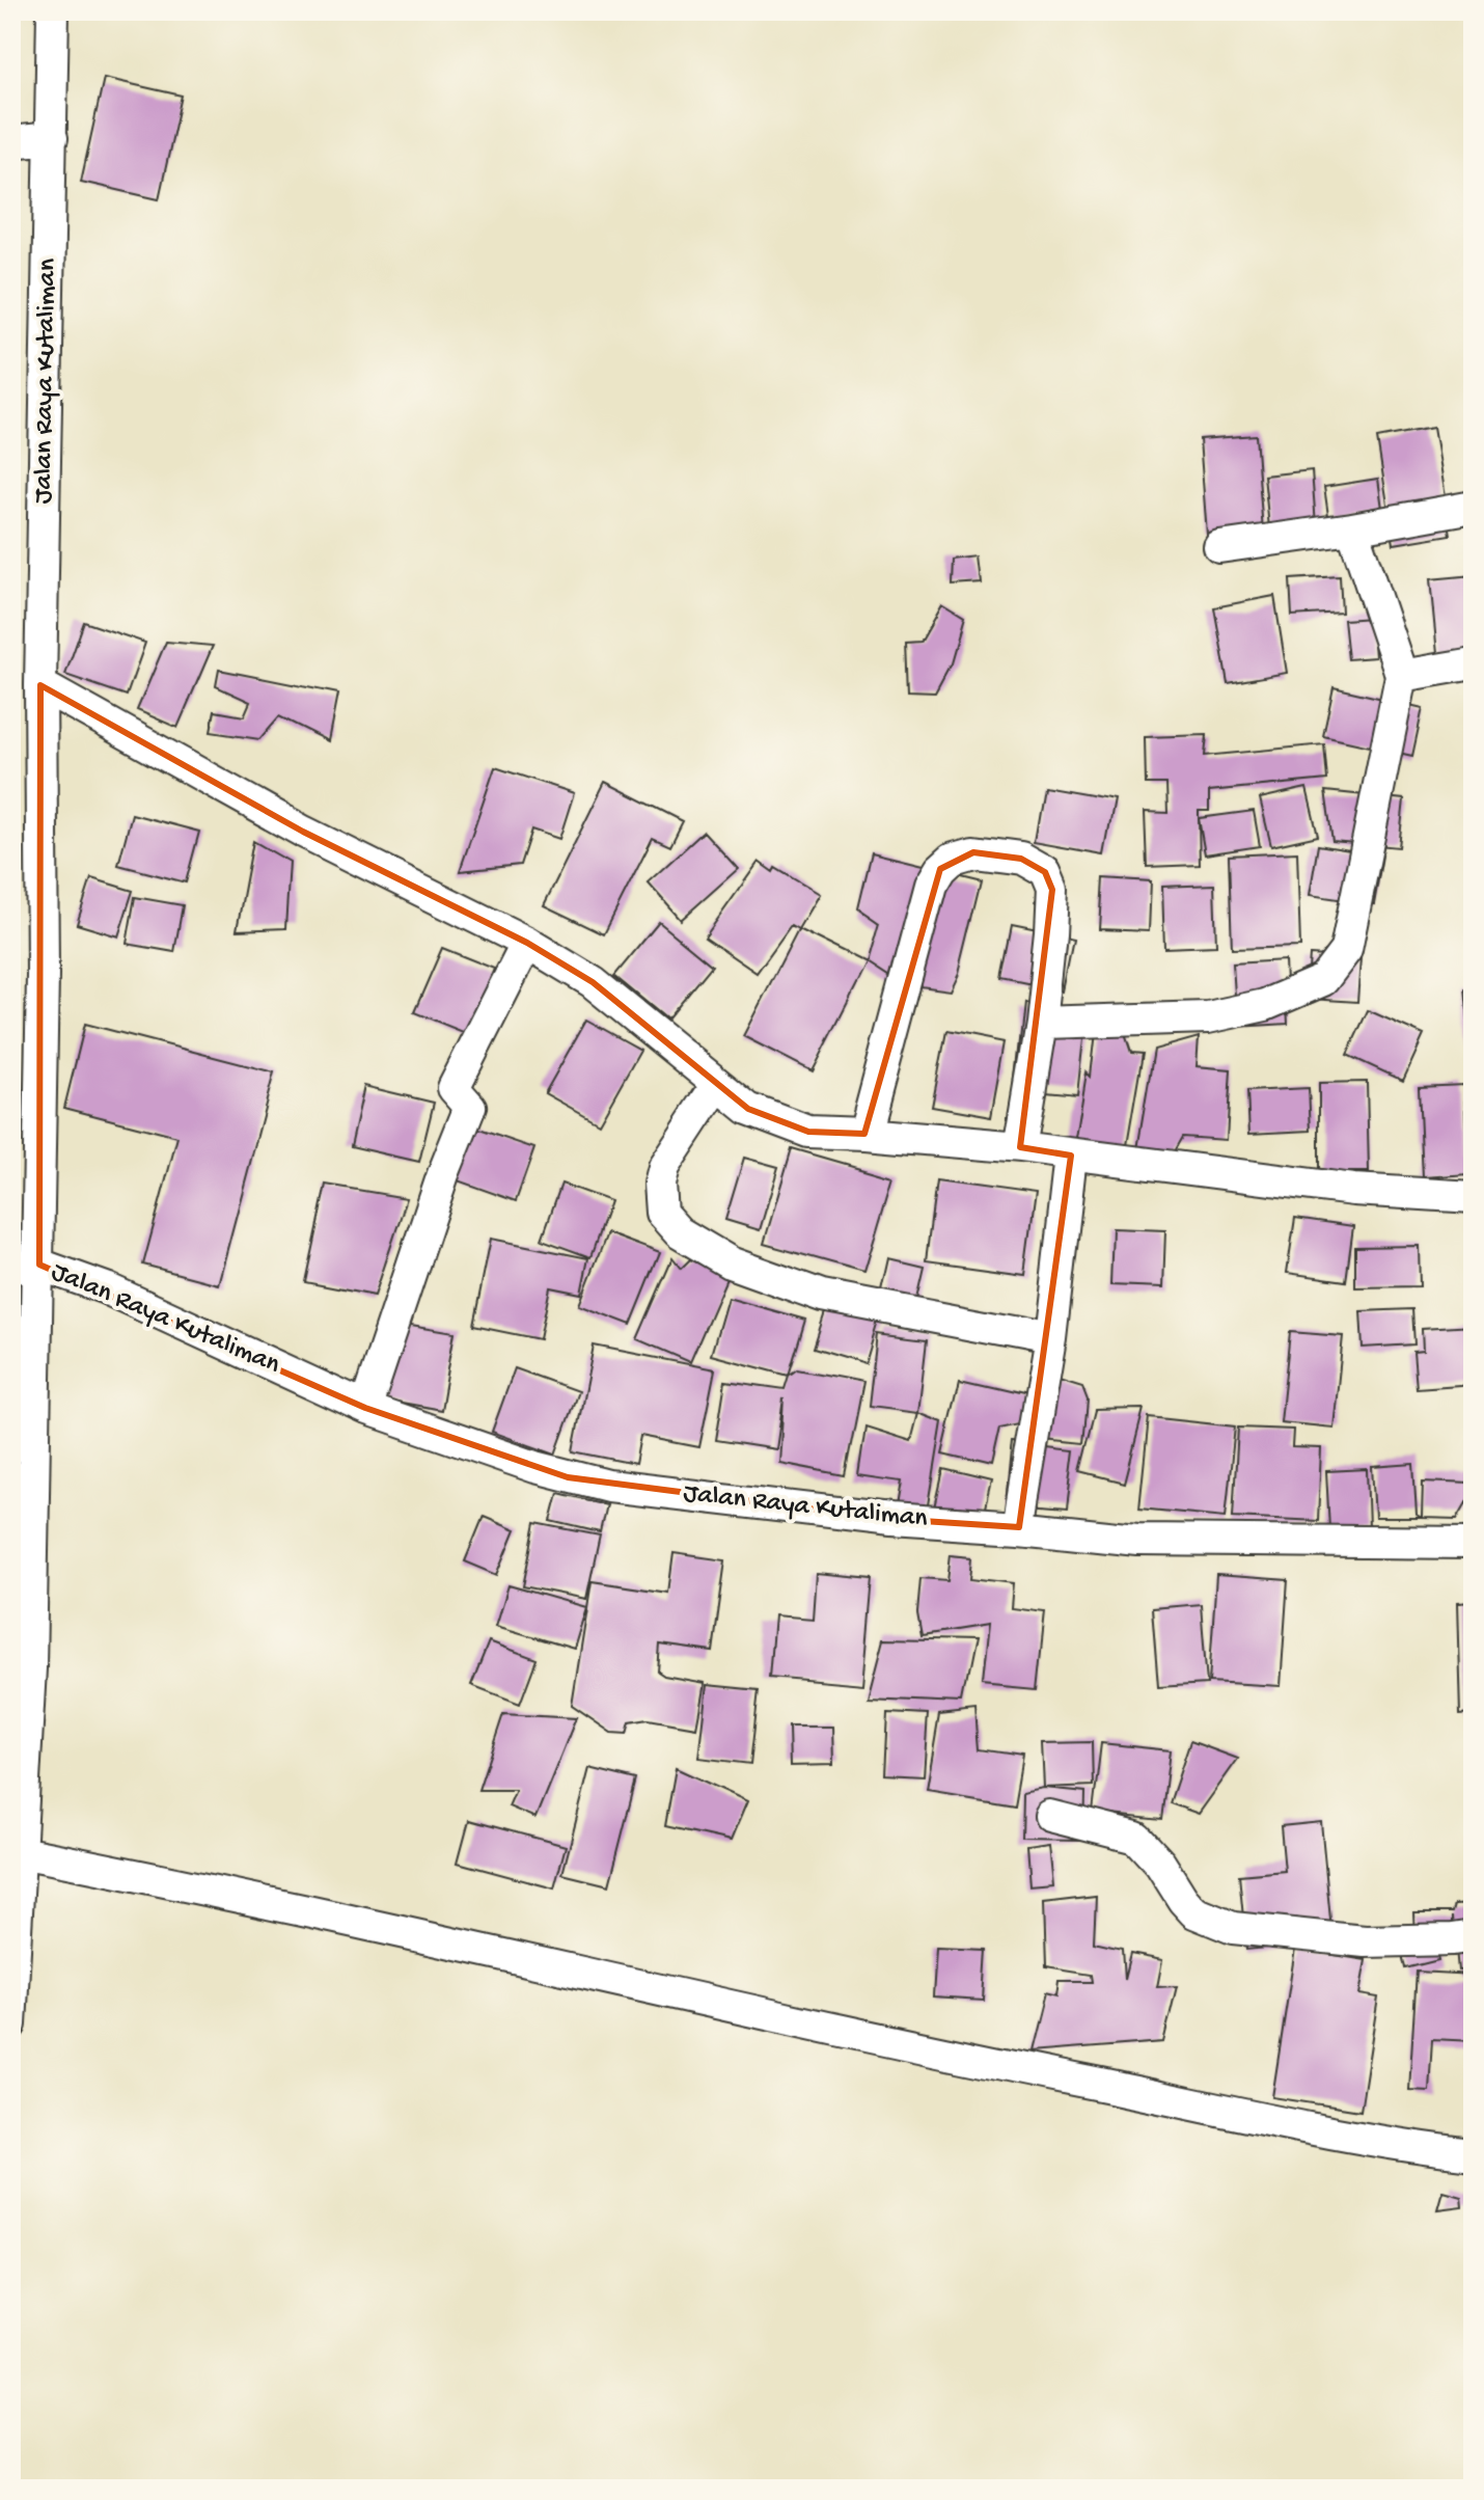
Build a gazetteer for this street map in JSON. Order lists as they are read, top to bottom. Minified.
{"streets":{"street":["Jalan Raya Kutaliman"]}}
